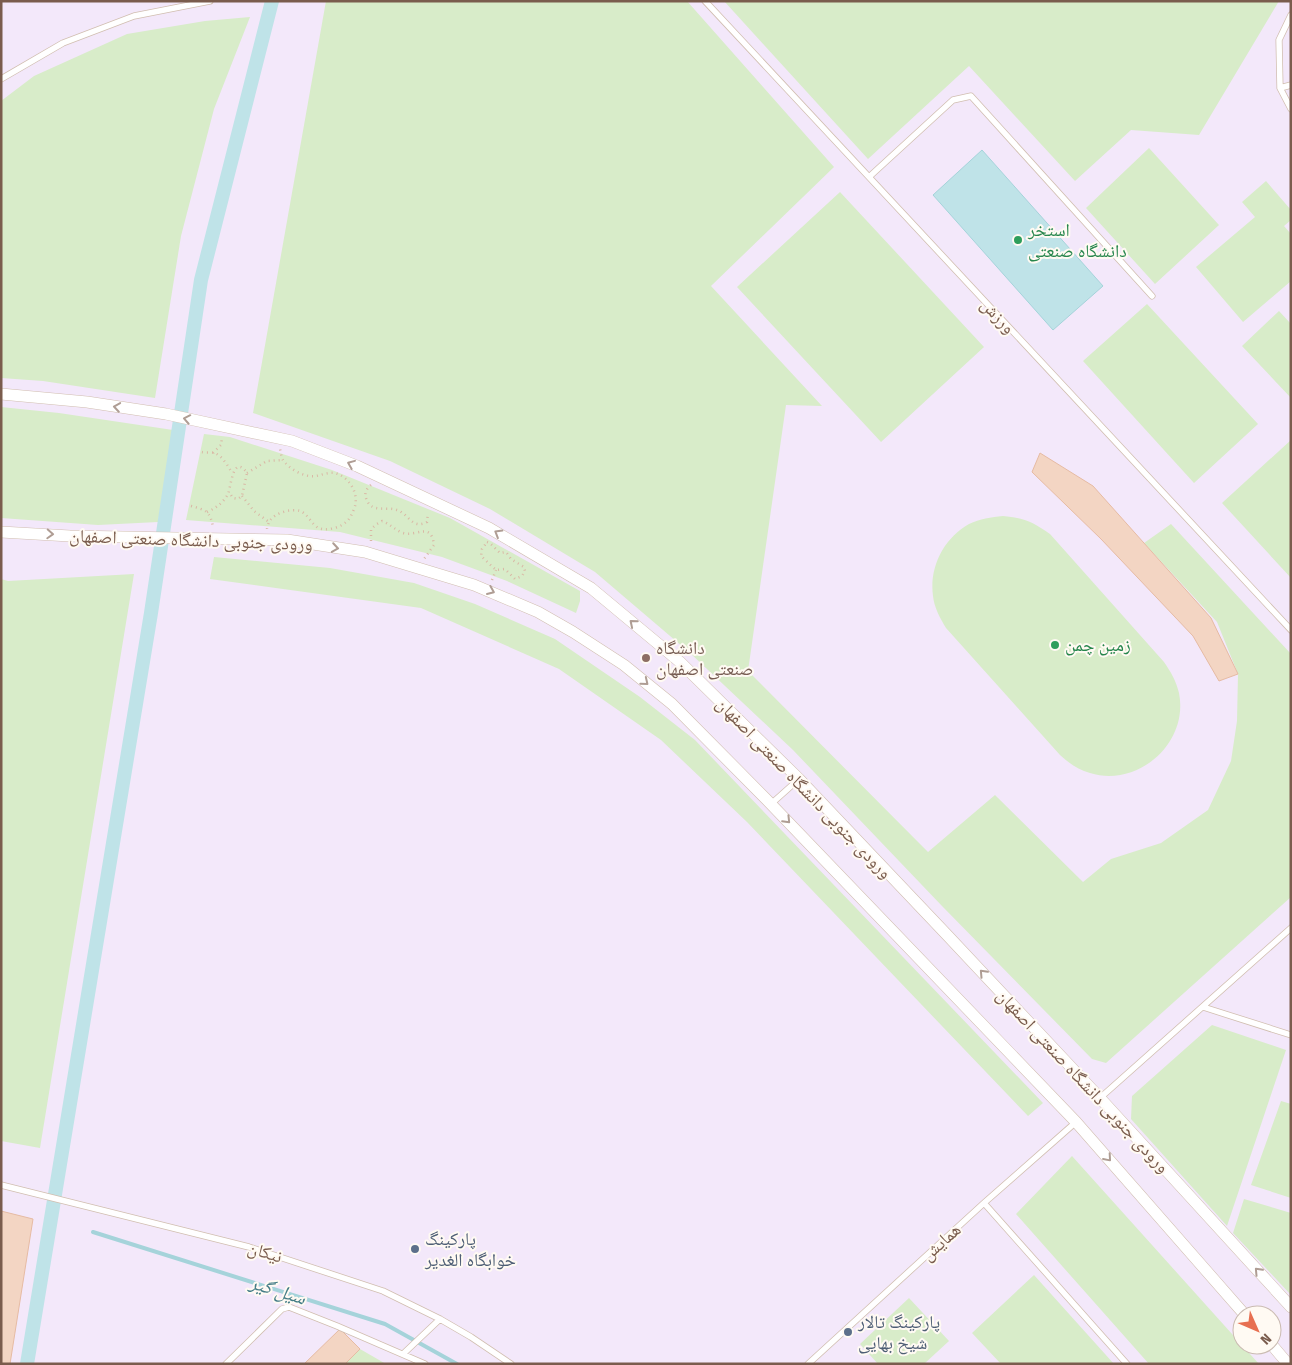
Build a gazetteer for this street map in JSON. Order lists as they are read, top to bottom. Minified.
{"streets":{"street":["ورودی جنوبی دانشگاه صنعتی اصفهان"],"lane":["ورزش","همایش","نیکان"]},"crossings":[["ورودی جنوبی دانشگاه صنعتی اصفهان","همایش"]],"water":["سیل گیر"],"places":["استخر دانشگاه صنعتی","زمین چمن","دانشگاه صنعتی اصفهان","پارکینگ خوابگاه الغدیر","پارکینگ تالار شیخ بهایی"],"north":"bottom right"}
